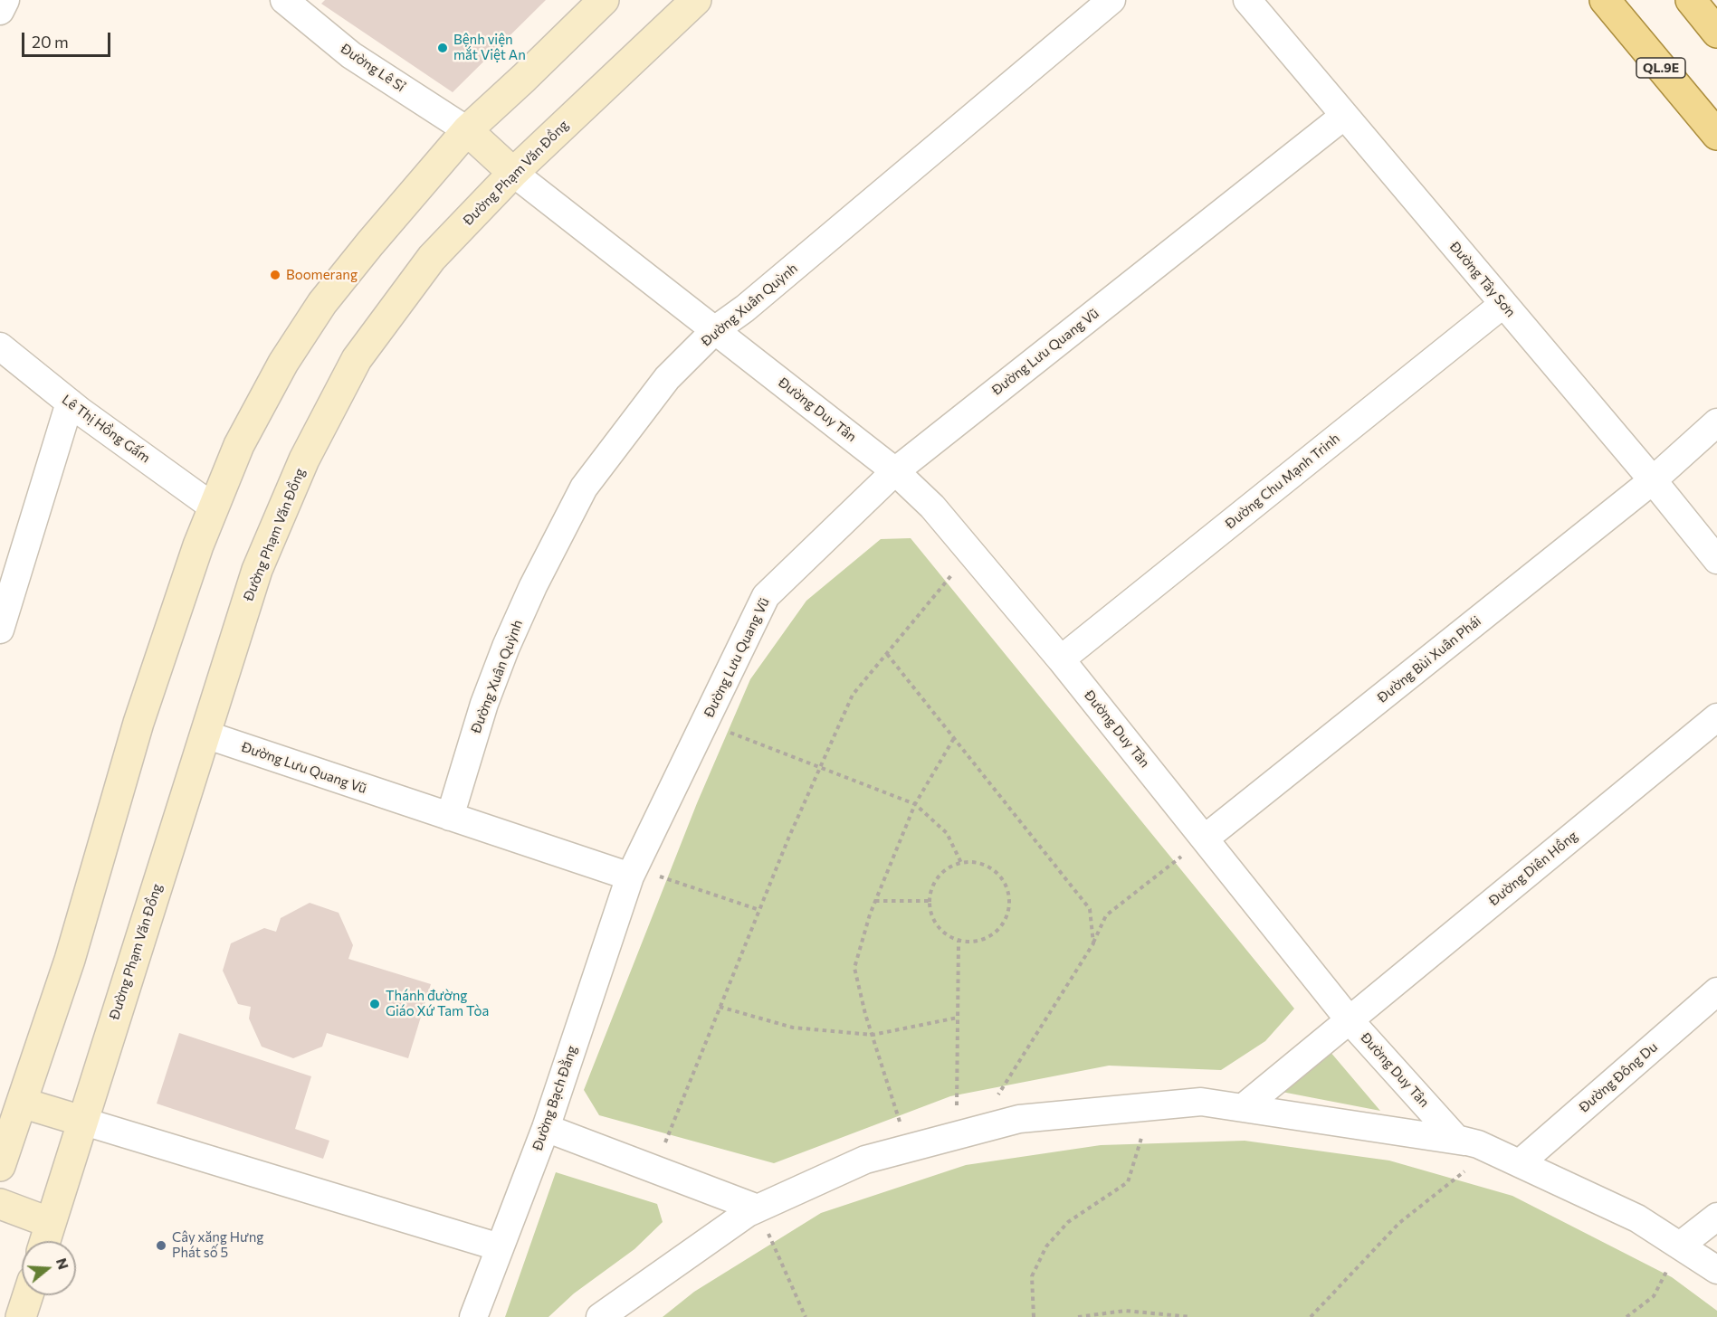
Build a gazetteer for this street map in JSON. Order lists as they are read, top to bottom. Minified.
{"streets":{"main road":["QL.9E","Đường Phạm Văn Đồng"],"street":["Đường Lê Sỉ","Đường Tây Sơn","Đường Xuân Quỳnh","Đường Lưu Quang Vũ","Đường Duy Tân","Lê Thị Hồng Gấm","Đường Chu Mạnh Trinh","Đường Bùi Xuân Phái","Đường Diên Hồng","Đường Đông Du","Đường Bạch Đằng"]},"crossings":[["Đường Phạm Văn Đồng","Đường Lưu Quang Vũ"],["Đường Phạm Văn Đồng","Đường Duy Tân"],["Đường Tây Sơn","Đường Lưu Quang Vũ"],["Đường Tây Sơn","Đường Chu Mạnh Trinh"],["Đường Tây Sơn","Đường Bùi Xuân Phái"],["Đường Xuân Quỳnh","Đường Lưu Quang Vũ"],["Đường Xuân Quỳnh","Đường Duy Tân"],["Đường Lưu Quang Vũ","Đường Duy Tân"],["Đường Lưu Quang Vũ","Đường Bạch Đằng"],["Đường Duy Tân","Đường Chu Mạnh Trinh"],["Đường Duy Tân","Đường Bùi Xuân Phái"],["Đường Duy Tân","Đường Diên Hồng"],["Đường Duy Tân","Đường Đông Du"]],"places":["Bệnh viện mắt Việt An","Boomerang","Thánh đường Giáo Xứ Tam Tòa","Cây xăng Hưng Phát số 5"],"scale_bar":"20 m","north":"right"}
